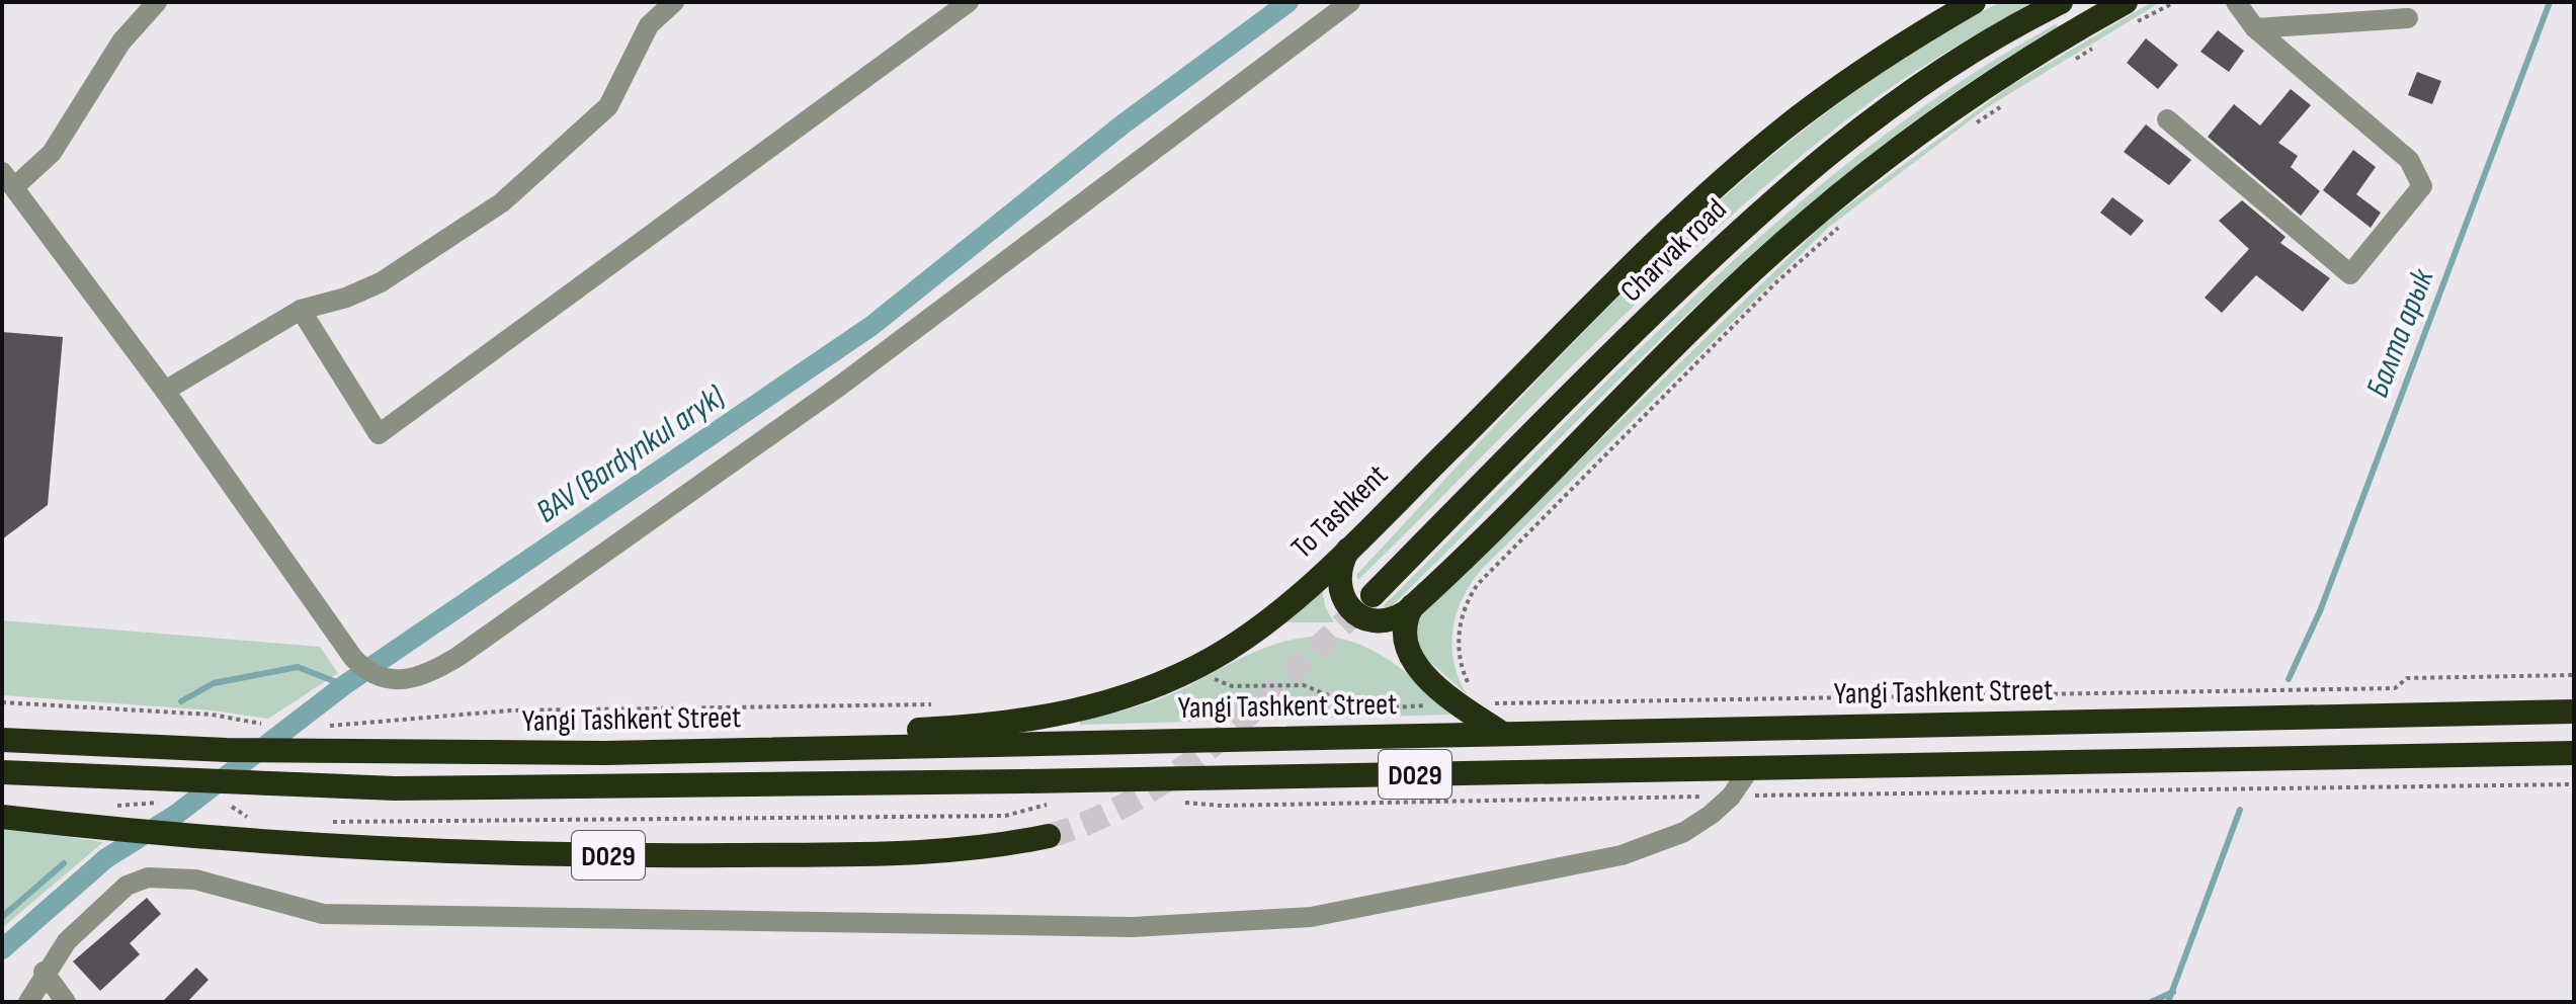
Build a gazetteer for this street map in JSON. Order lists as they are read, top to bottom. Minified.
{"streets":{"highway":["Charvak road","To Tashkent","Yangi Tashkent Street","D029"]},"crossings":[["To Tashkent","Yangi Tashkent Street"]],"water":["Балта арык","BAV (Bardynkul aryk)"]}
